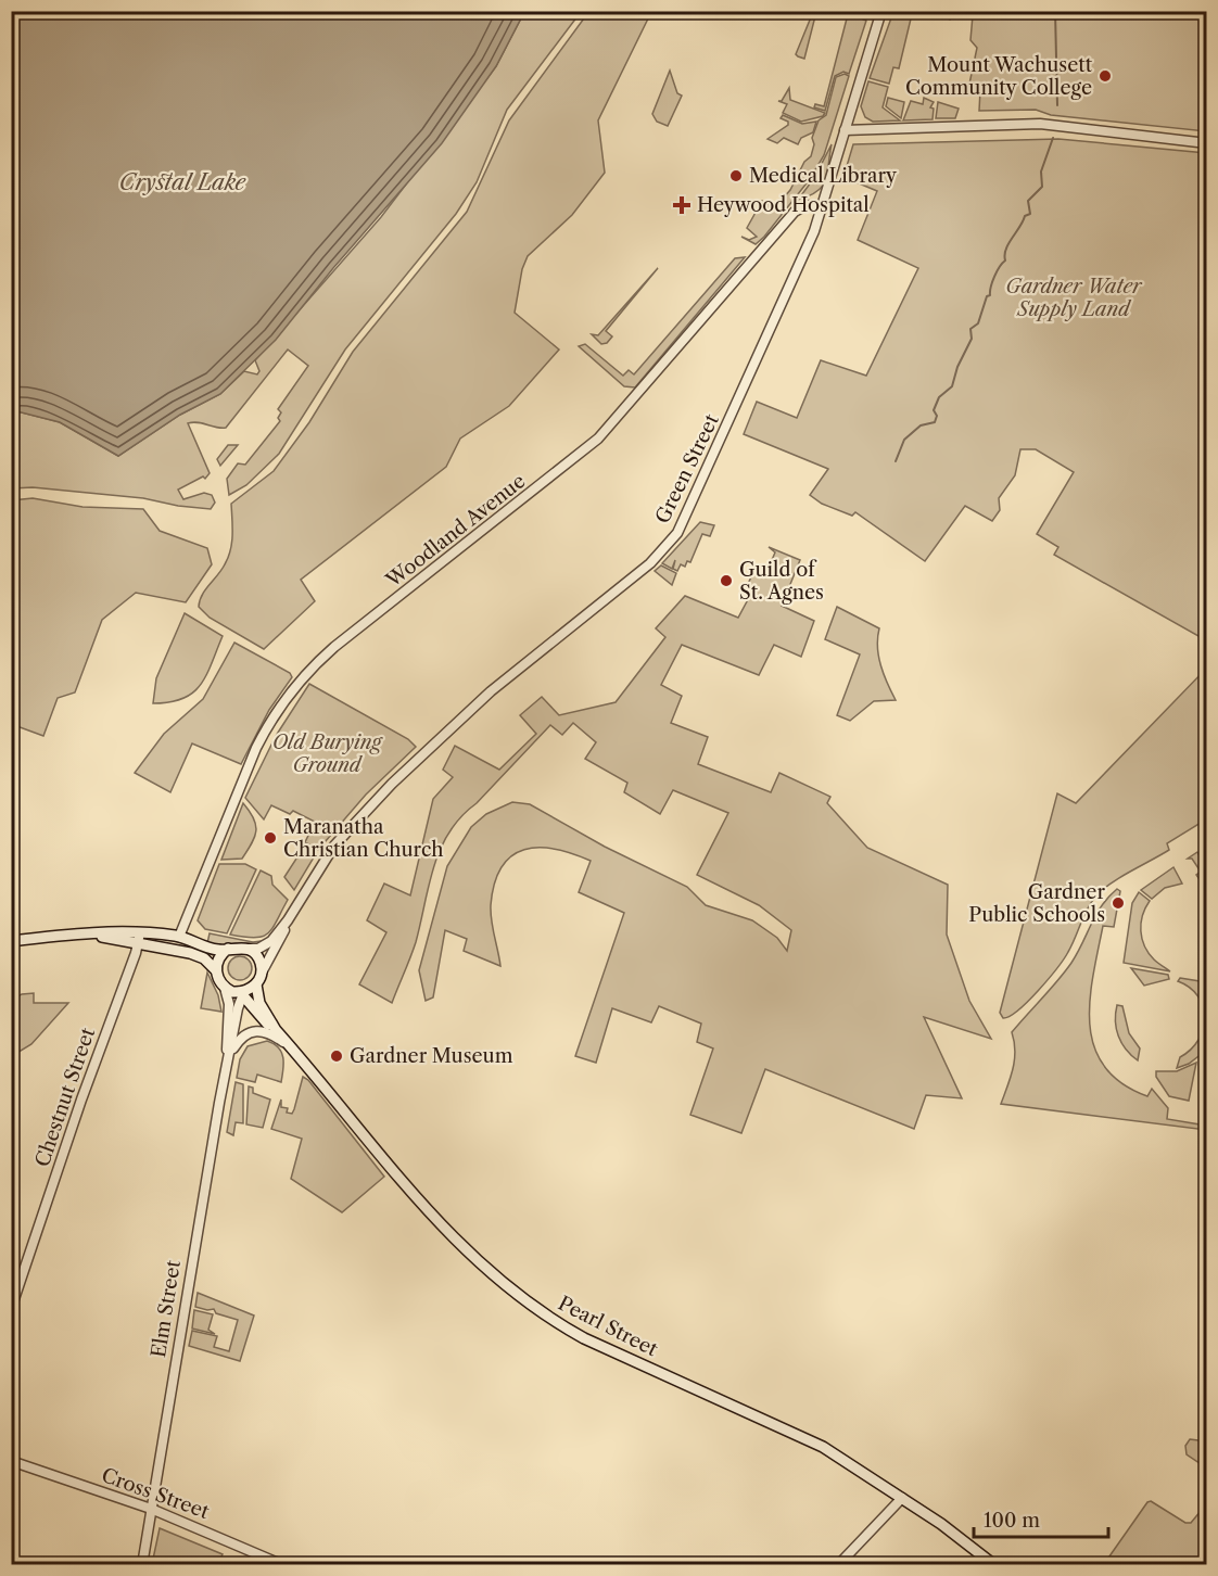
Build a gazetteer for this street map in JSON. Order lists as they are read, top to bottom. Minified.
{"streets":{"main road":["Pearl Street"],"street":["Green Street","Woodland Avenue","Chestnut Street","Elm Street","Cross Street"]},"crossings":[["Green Street","Woodland Avenue"],["Elm Street","Cross Street"]],"water":["Crystal Lake"],"parks":["Gardner Water Supply Land","Old Burying Ground"],"places":{"other":["Mount Wachusett Community College","Medical Library","Guild of St. Agnes","Maranatha Christian Church","Gardner Public Schools","Gardner Museum"],"health":["Heywood Hospital"]},"scale_bar":"100 m"}
